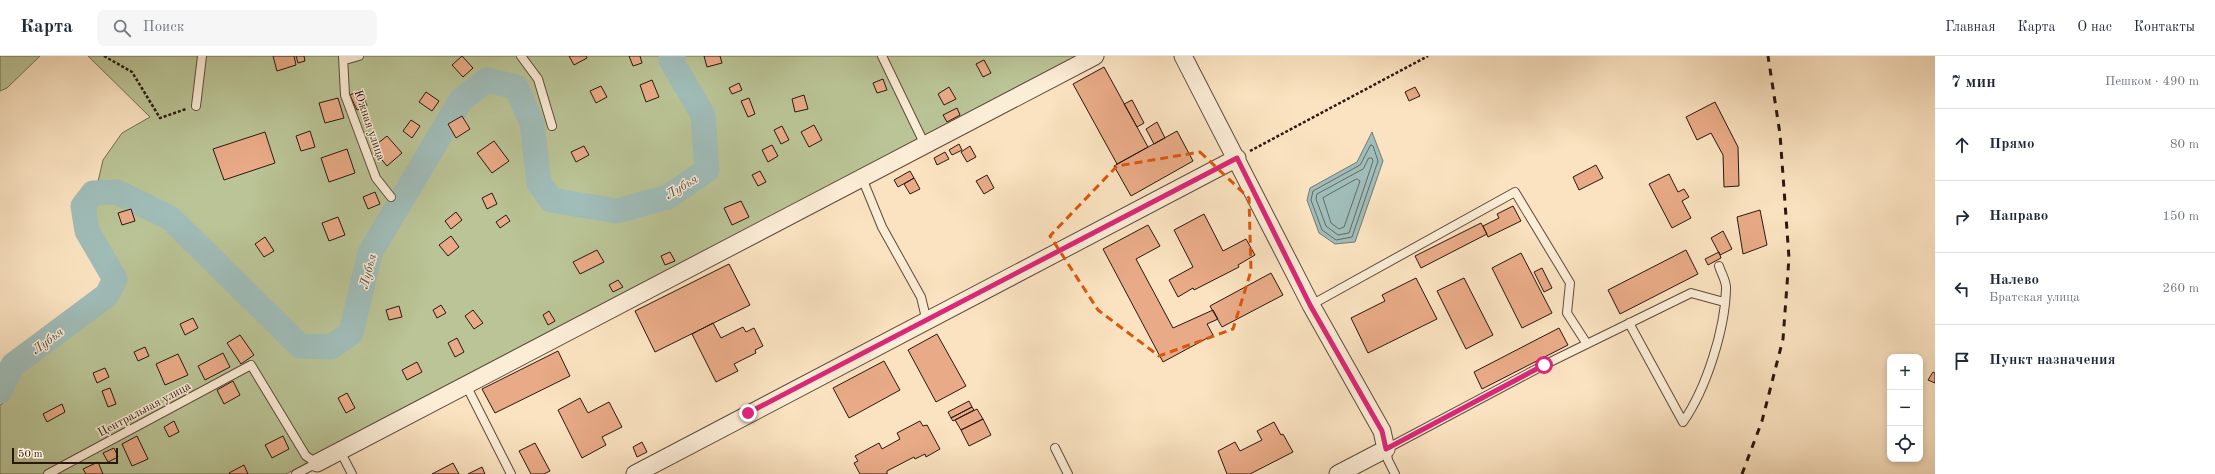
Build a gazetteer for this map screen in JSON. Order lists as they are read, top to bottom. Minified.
{"streets":{"lane":["Южная улица","Центральная улица"]},"water":["Лубья"],"scale_bar":"50 m","page":{"header":"Карта","search":"Поиск","nav":["Главная","Карта","О нас","Контакты"],"heading":["7 мин","Пешком · 490 m"],"list":[["Прямо","80 m"],["Направо","150 m"],["Налево","Братская улица","260 m"],"Пункт назначения"],"map_buttons":["+","−"],"scale":"50 m"}}
